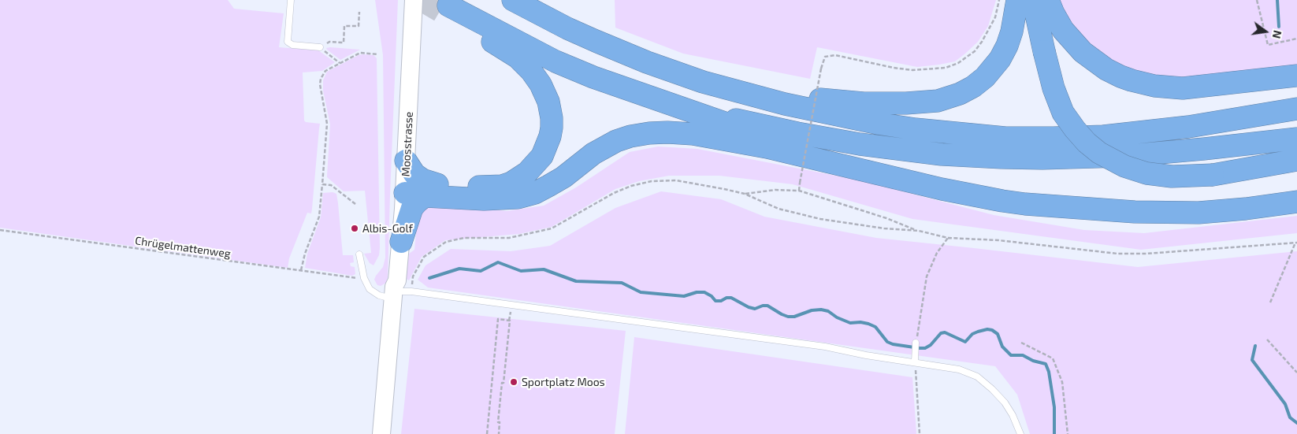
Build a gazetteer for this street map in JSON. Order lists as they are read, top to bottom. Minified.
{"streets":{"main road":["Moosstrasse"],"path":["Chrügelmattenweg"]},"places":["Albis-Golf","Sportplatz Moos"],"north":"right"}
